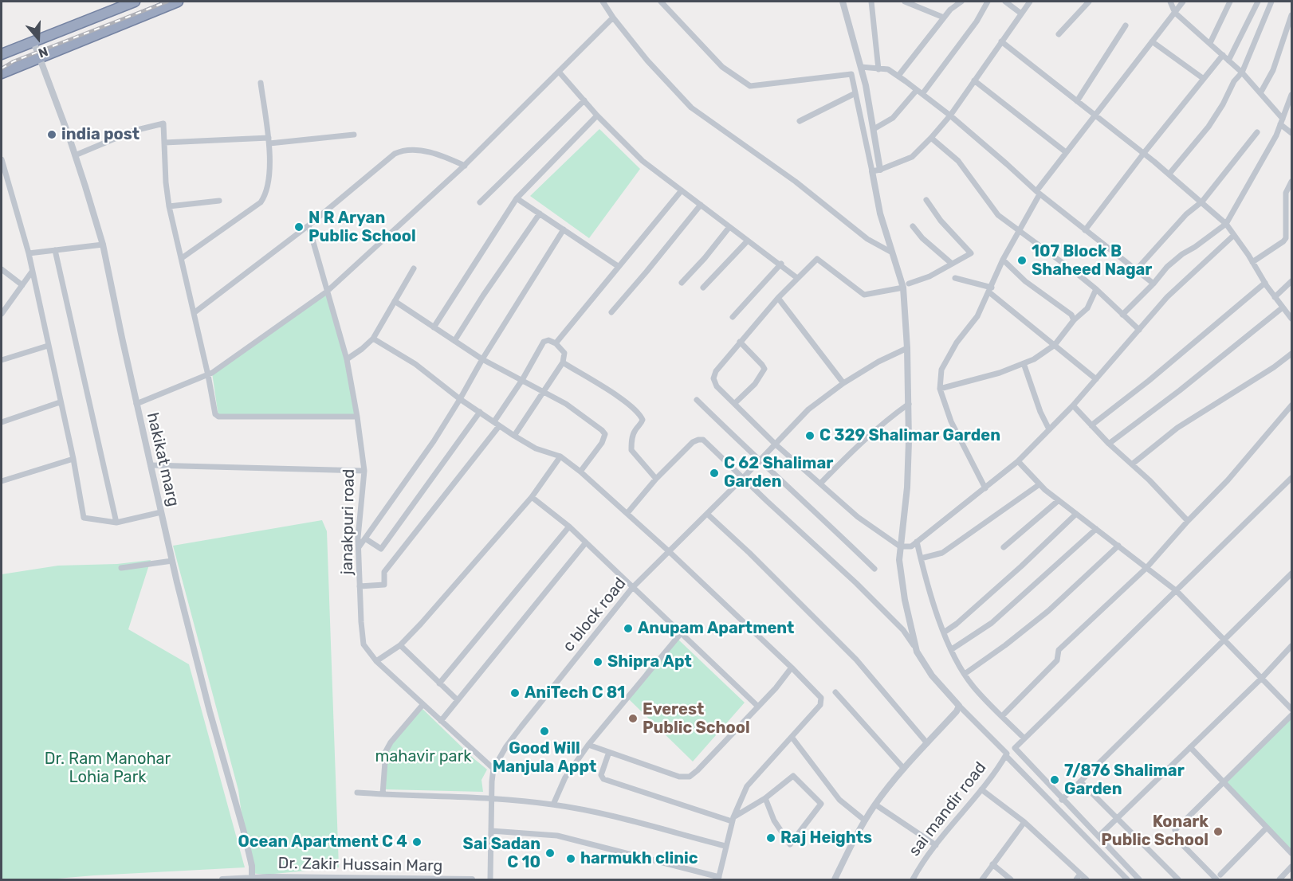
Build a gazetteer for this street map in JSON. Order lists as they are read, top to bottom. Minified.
{"streets":{"street":["hakikat marg","janakpuri road","c block road","sai mandir road","Dr. Zakir Hussain Marg"]},"crossings":[["hakikat marg","Dr. Zakir Hussain Marg"],["janakpuri road","c block road"]],"parks":["mahavir park","Dr. Ram Manohar Lohia Park"],"places":["india post","N R Aryan Public School","107 Block B Shaheed Nagar","C 329 Shalimar Garden","C 62 Shalimar Garden","Anupam Apartment","Shipra Apt","AniTech C 81","Everest Public School","Good Will Manjula Appt","7/876 Shalimar Garden","Konark Public School","Raj Heights","Ocean Apartment C 4","Sai Sadan C 10","harmukh clinic"],"north":"bottom"}
